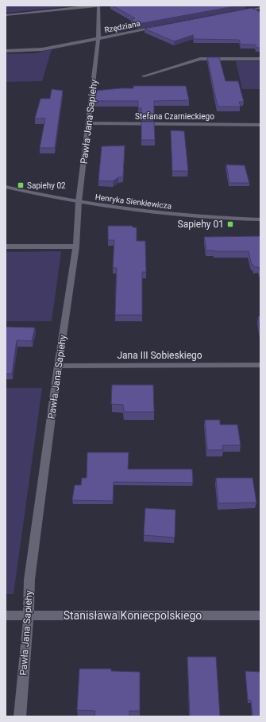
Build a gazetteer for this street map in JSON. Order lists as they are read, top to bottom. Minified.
{"streets":{"street":["Rzędziana","Stefana Czarnieckiego","Pawła Jana Sapiehy","Henryka Sienkiewicza","Jana III Sobieskiego","Stanisława Koniecpolskiego"]},"crossings":[["Rzędziana","Pawła Jana Sapiehy"],["Stefana Czarnieckiego","Pawła Jana Sapiehy"],["Pawła Jana Sapiehy","Henryka Sienkiewicza"],["Pawła Jana Sapiehy","Jana III Sobieskiego"],["Pawła Jana Sapiehy","Stanisława Koniecpolskiego"]],"places":{"transit":["Sapiehy 02","Sapiehy 01"]}}
